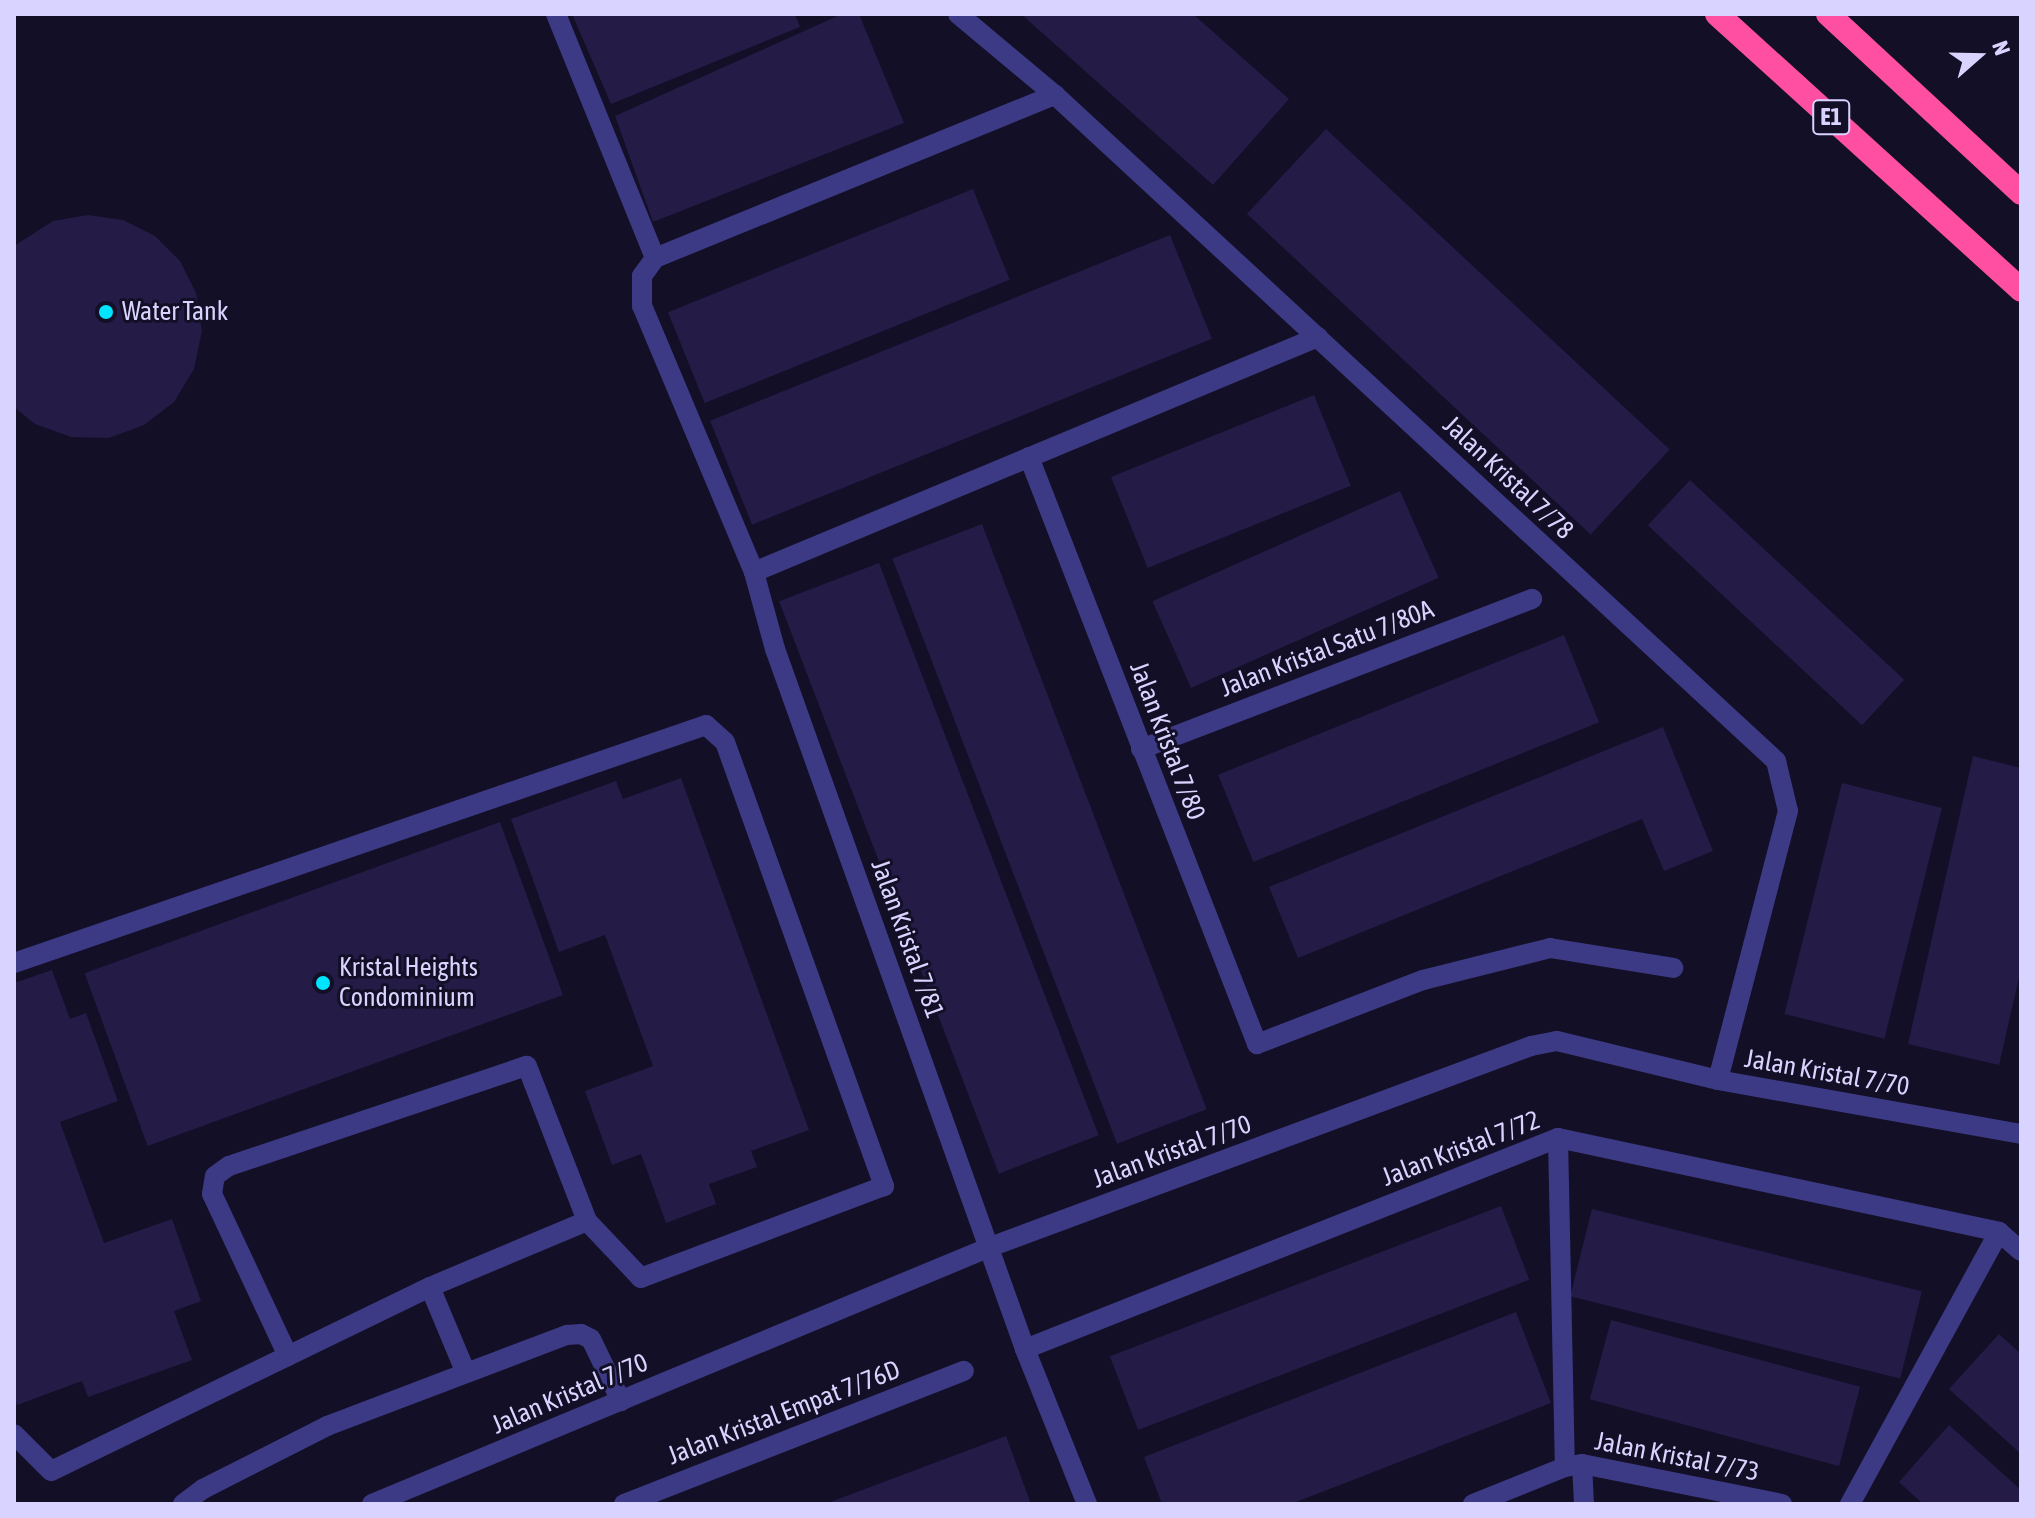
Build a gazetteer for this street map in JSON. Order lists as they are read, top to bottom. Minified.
{"streets":{"highway":["E1"],"street":["Jalan Kristal 7/78","Jalan Kristal Satu 7/80A","Jalan Kristal 7/80","Jalan Kristal 7/81","Jalan Kristal 7/70","Jalan Kristal 7/72","Jalan Kristal Empat 7/76D","Jalan Kristal 7/73"]},"crossings":[["Jalan Kristal 7/78","Jalan Kristal 7/70"],["Jalan Kristal Satu 7/80A","Jalan Kristal 7/80"],["Jalan Kristal 7/81","Jalan Kristal 7/70"],["Jalan Kristal 7/81","Jalan Kristal 7/72"]],"places":["Water Tank","Kristal Heights Condominium"],"north":"right"}
